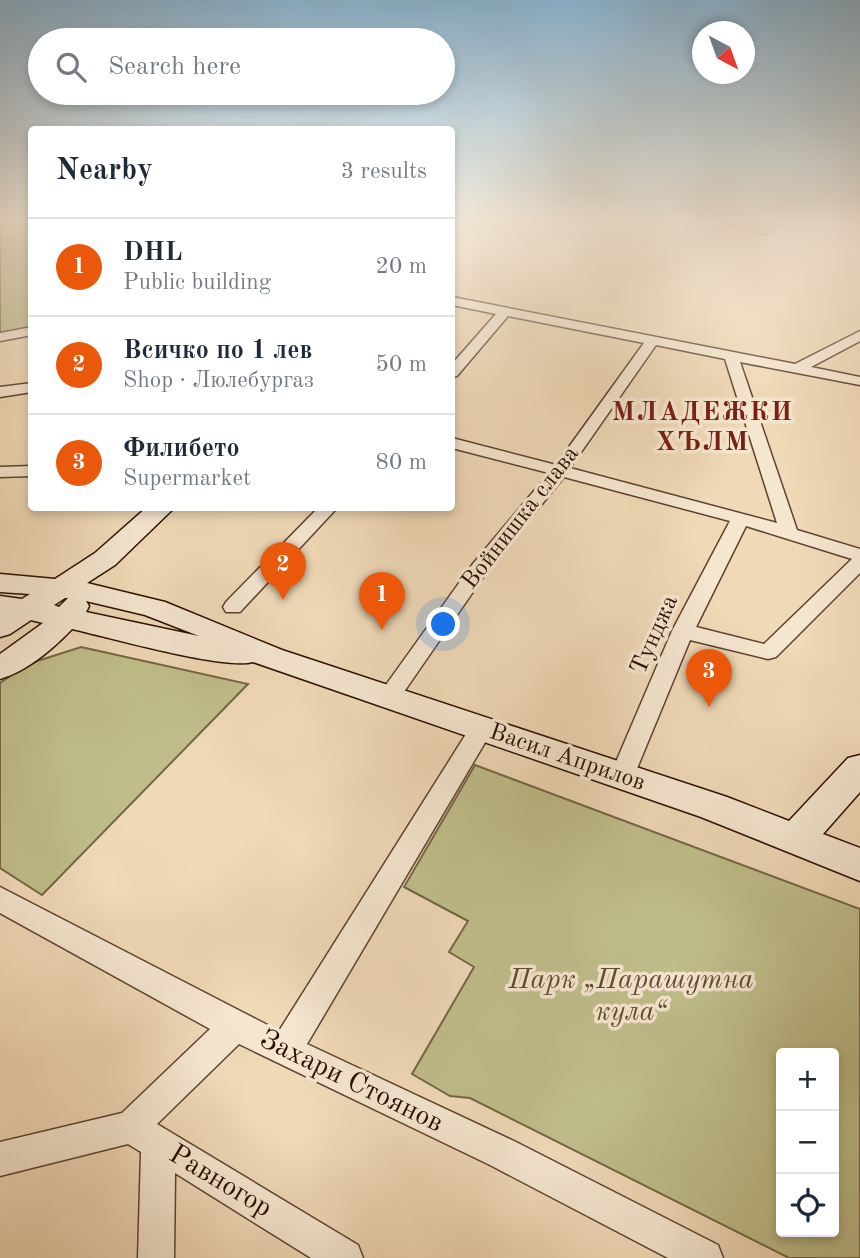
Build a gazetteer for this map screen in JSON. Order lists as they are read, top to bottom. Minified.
{"streets":{"main road":["Васил Априлов"],"street":["Войнишка слава","Тунджа","Захари Стоянов","Равногор"]},"crossings":[["Войнишка слава","Васил Априлов"],["Тунджа","Васил Априлов"]],"districts":["МЛАДЕЖКИ ХЪЛМ"],"parks":["Парк „Парашутна кула“"],"north":"bottom right","page":{"search":"Search here","heading":["Nearby","3 results"],"list":[{"mark":"1","name":"DHL","note":"Public building","value":"20 m"},{"mark":"2","name":"Всичко по 1 лев","note":"Shop · Люлебургаз","value":"50 m"},{"mark":"3","name":"Филибето","note":"Supermarket","value":"80 m"}],"pins":["2","1","3"],"map_buttons":["+","−"]}}
